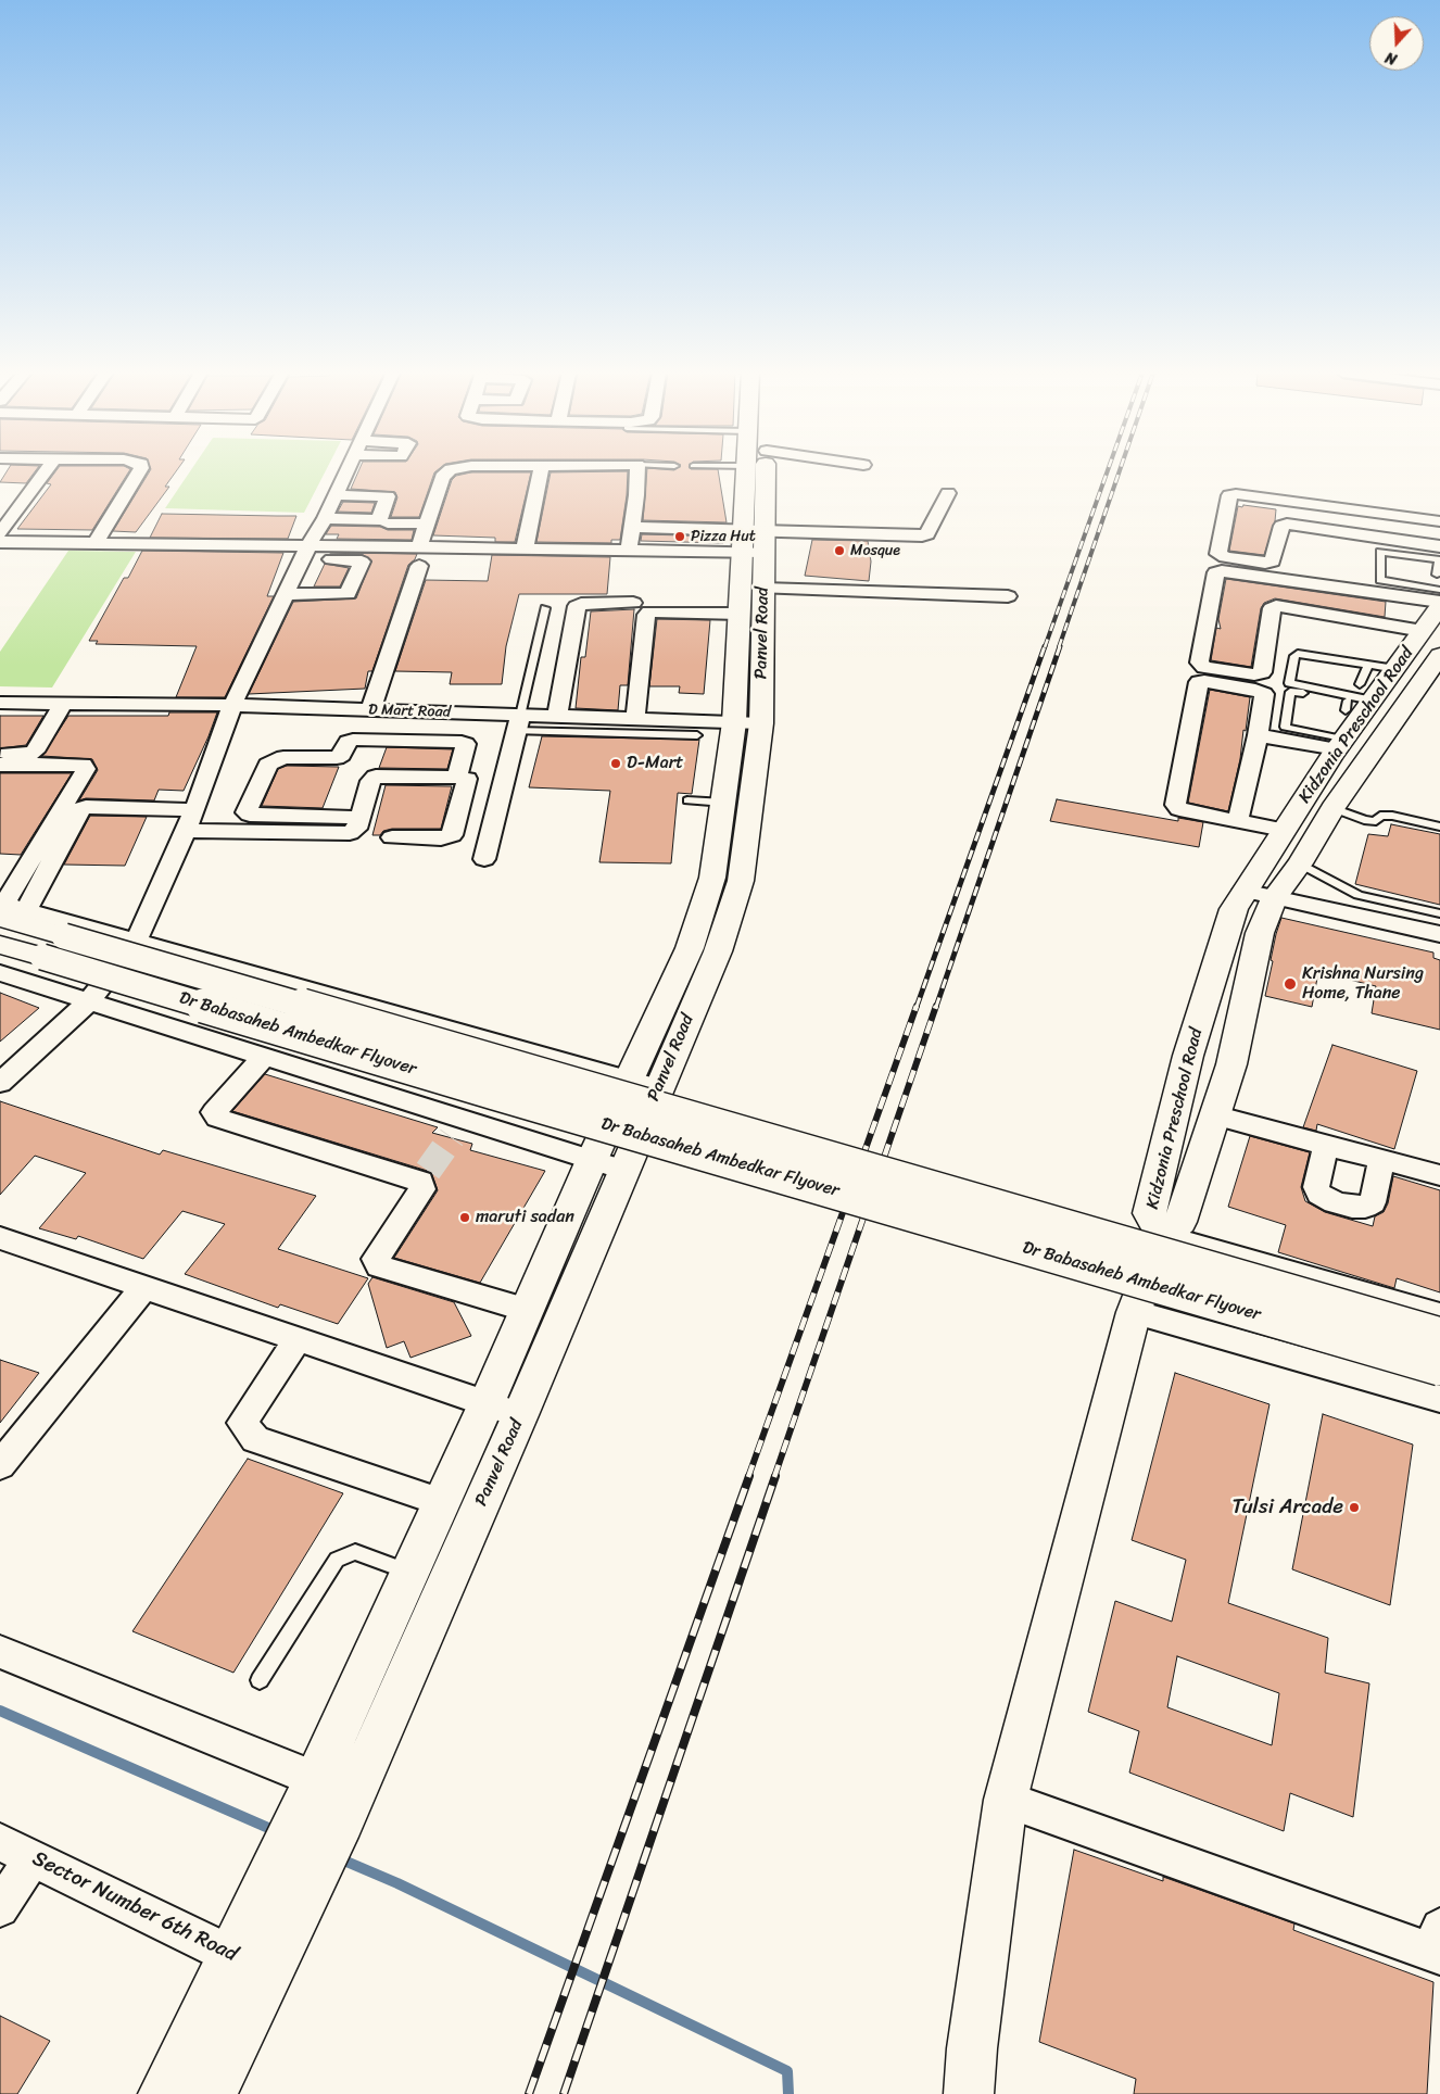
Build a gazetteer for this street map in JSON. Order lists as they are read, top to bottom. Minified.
{"streets":{"street":["Panvel Road","D Mart Road","Kidzonia Preschool Road","Dr Babasaheb Ambedkar Flyover","Sector Number 6th Road"]},"crossings":[["Panvel Road","D Mart Road"]],"places":["Pizza Hut","Mosque","D-Mart","Krishna Nursing Home, Thane","maruti sadan","Tulsi Arcade"],"north":"bottom"}
